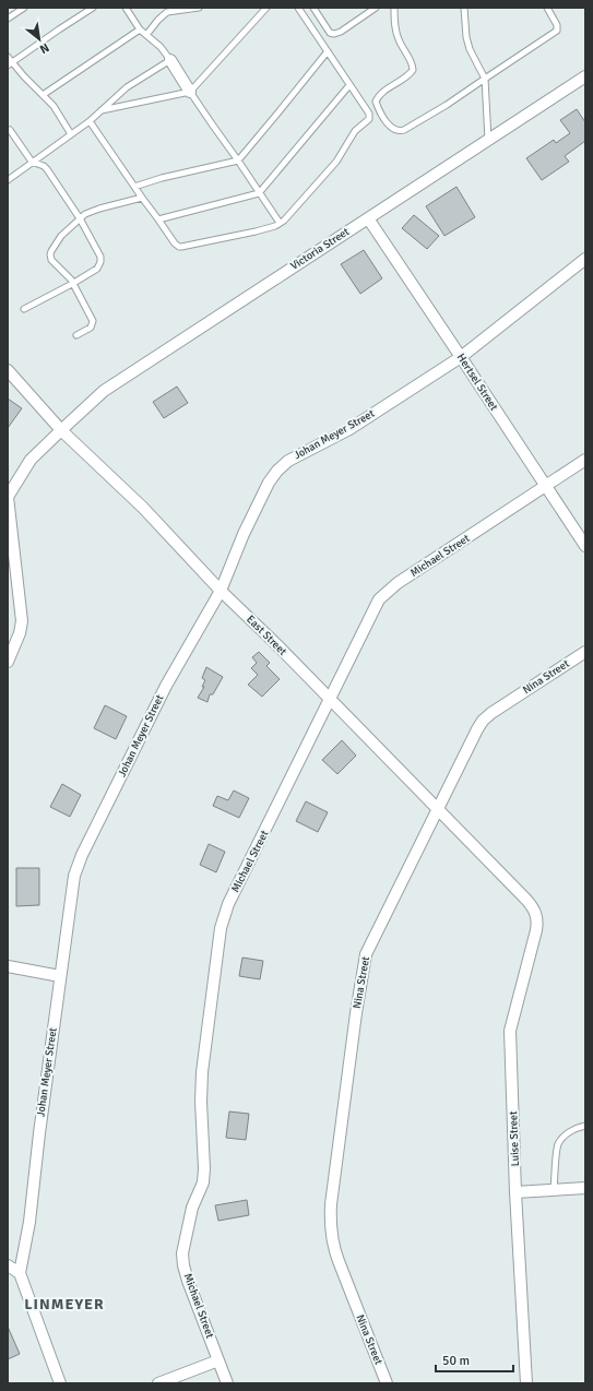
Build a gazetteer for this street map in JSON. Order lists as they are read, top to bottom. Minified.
{"streets":{"street":["Victoria Street","Hertsel Street","Johan Meyer Street","Michael Street","East Street","Nina Street","Luise Street"]},"crossings":[["Victoria Street","Hertsel Street"],["Victoria Street","East Street"],["Hertsel Street","Johan Meyer Street"],["Hertsel Street","Michael Street"],["Johan Meyer Street","East Street"],["Michael Street","East Street"],["East Street","Nina Street"],["East Street","Luise Street"]],"districts":["LINMEYER"],"scale_bar":"50 m","north":"bottom right"}
